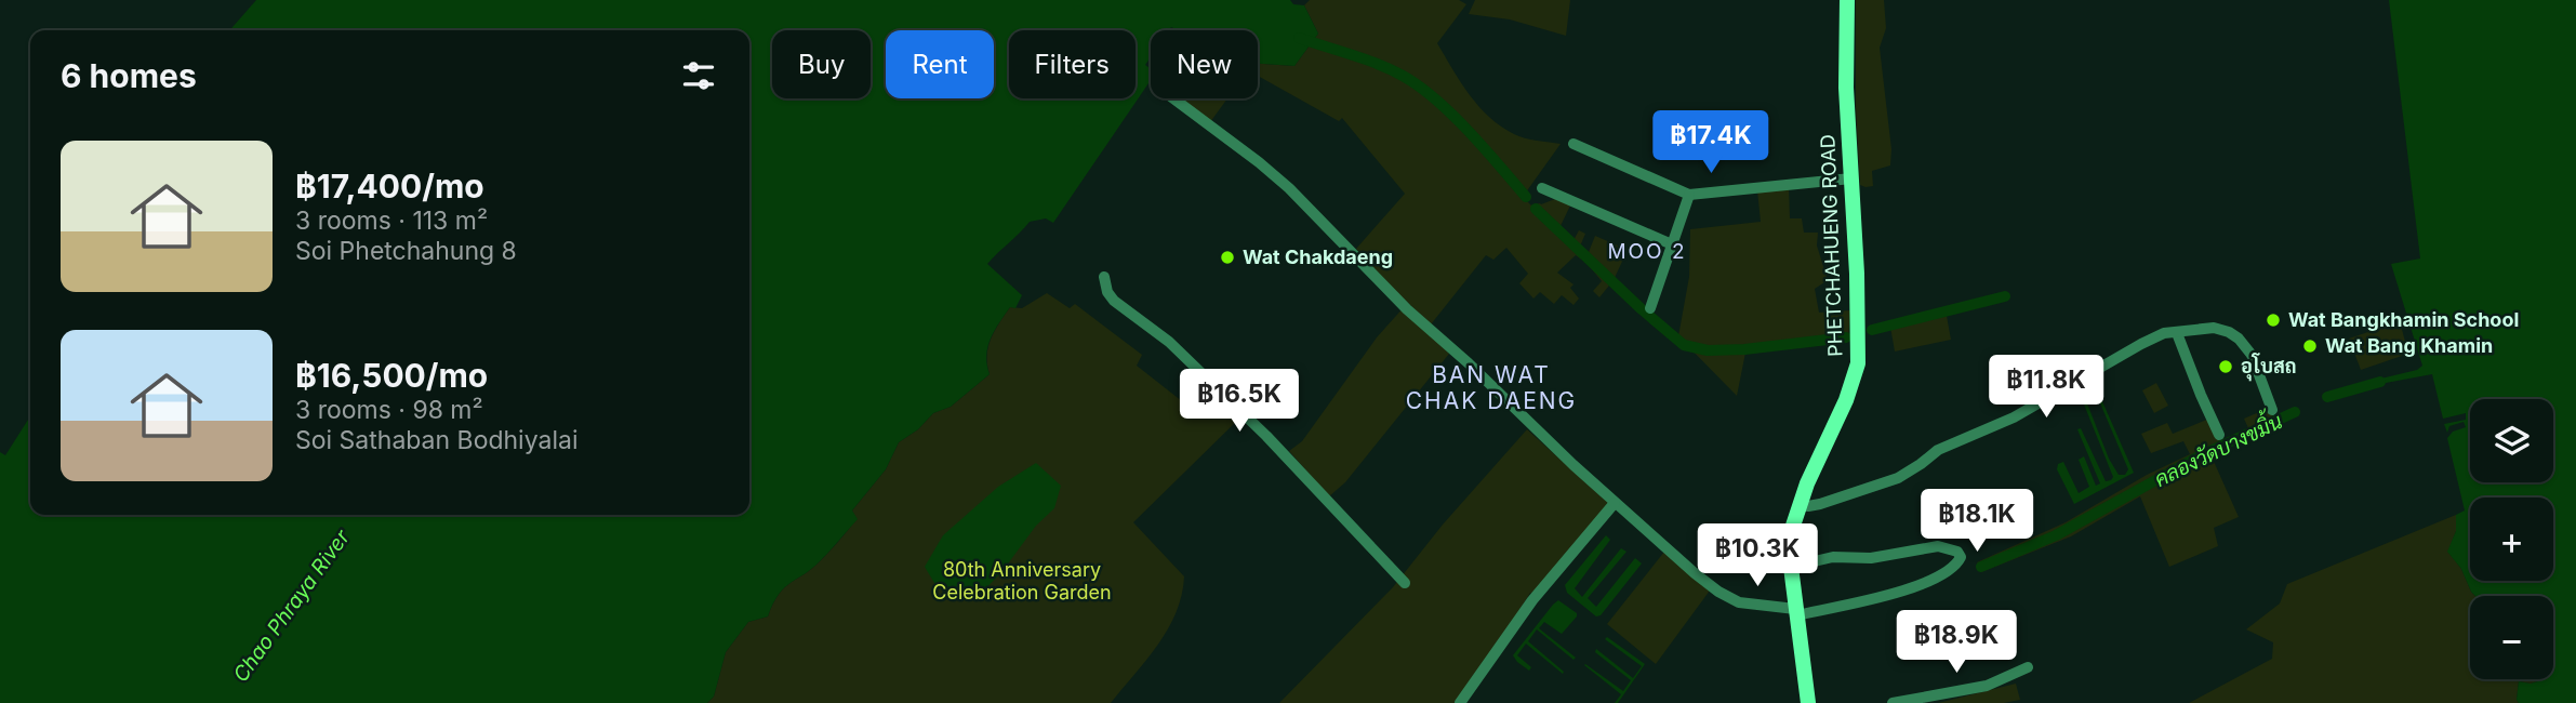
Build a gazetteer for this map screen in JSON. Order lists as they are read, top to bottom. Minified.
{"streets":{"main road":["PHETCHAHUENG ROAD"]},"districts":["MOO 2","BAN WAT CHAK DAENG"],"water":["คลองวัดบางขมิ้น","Chao Phraya River"],"parks":["80th Anniversary Celebration Garden"],"places":["Wat Chakdaeng","Wat Bangkhamin School","Wat Bang Khamin","อุโบสถ"],"page":{"chip":["Buy","Rent","Filters","New"],"heading":"6 homes","price":["฿17.4K","฿11.8K","฿16.5K","฿18.1K","฿10.3K","฿18.9K"],"list":[{"name":"฿17,400/mo","note":"3 rooms · 113 m² · Soi Phetchahung 8"},{"name":"฿16,500/mo","note":"3 rooms · 98 m² · Soi Sathaban Bodhiyalai"}],"map_buttons":["+","−"]}}
